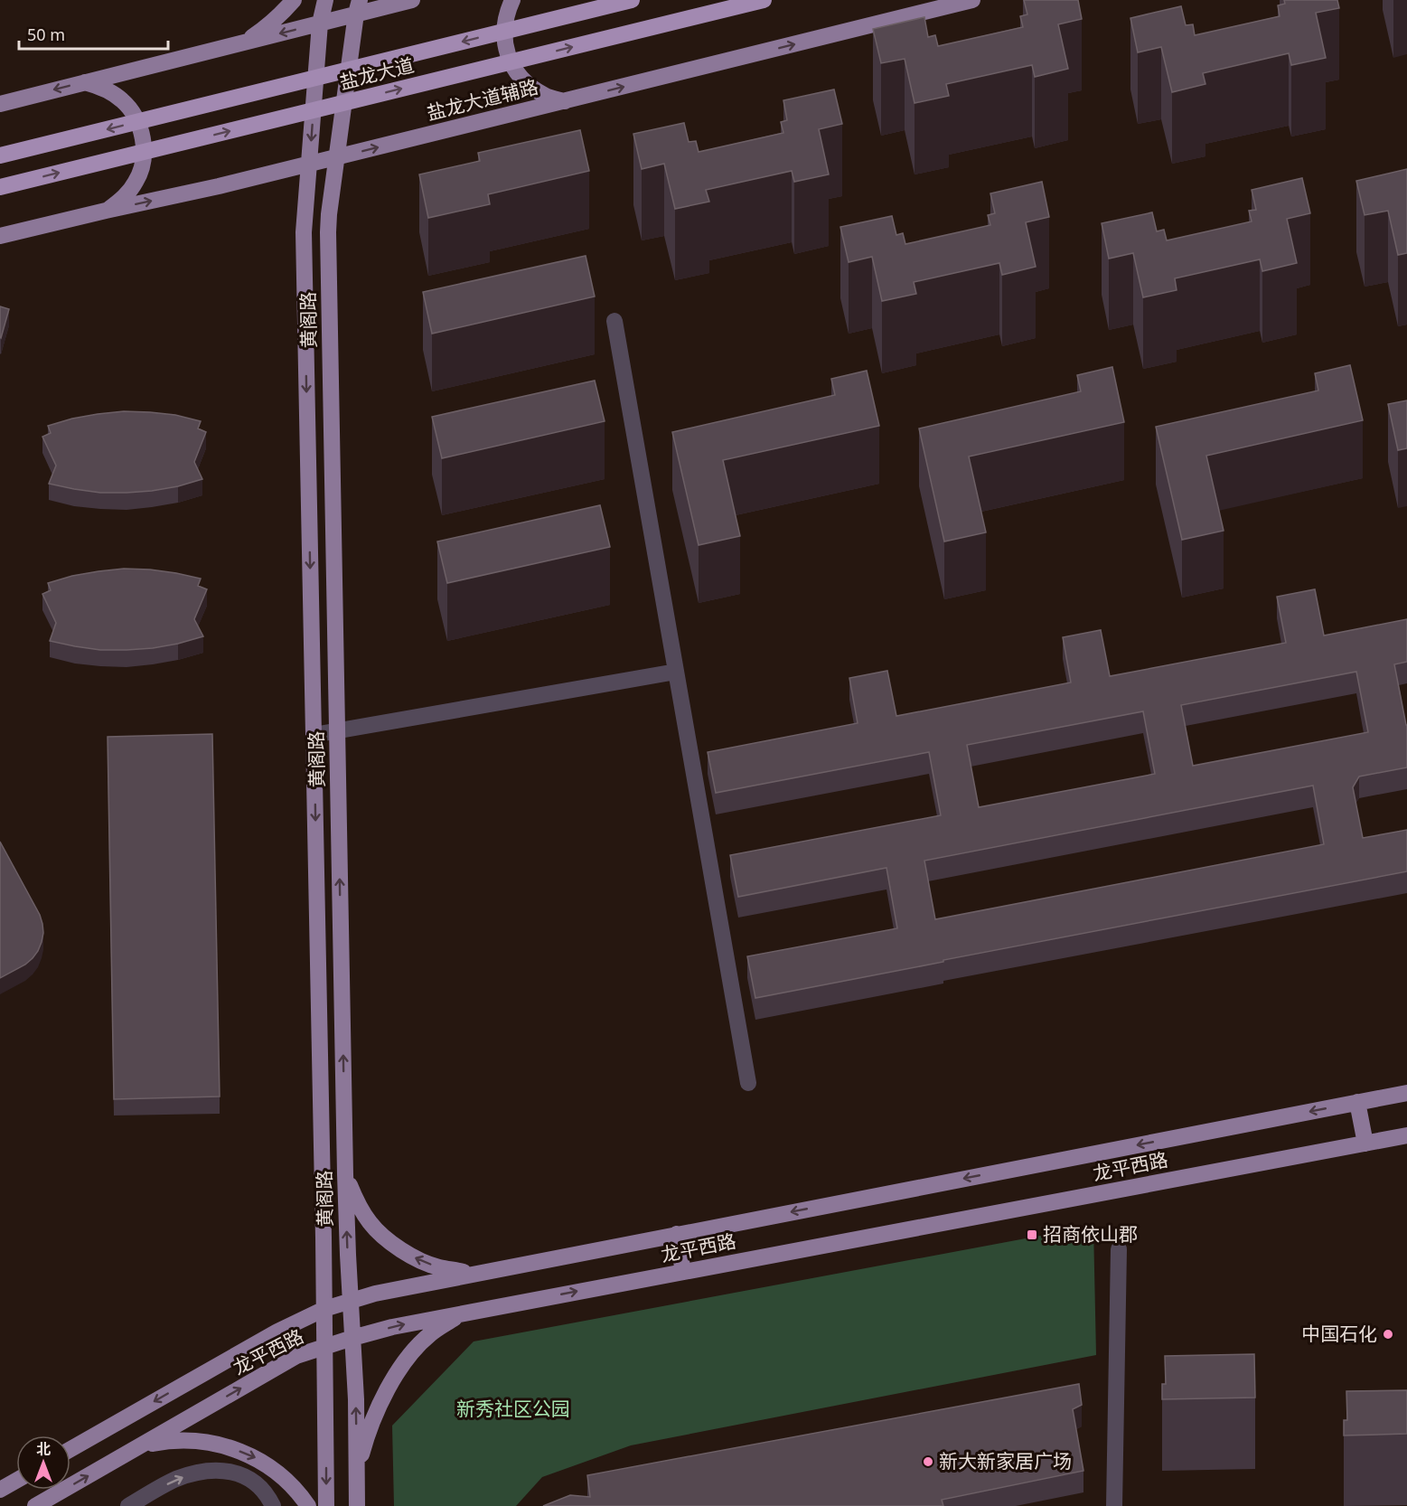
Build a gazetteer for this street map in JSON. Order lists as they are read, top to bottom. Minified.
{"streets":{"highway":["盐龙大道"],"main road":["盐龙大道辅路","黄阁路","龙平西路"]},"crossings":[["盐龙大道辅路","黄阁路"],["黄阁路","龙平西路"]],"parks":["新秀社区公园"],"places":{"transit":["招商依山郡"],"other":["中国石化","新大新家居广场"]},"scale_bar":"50 m","north":"top"}
